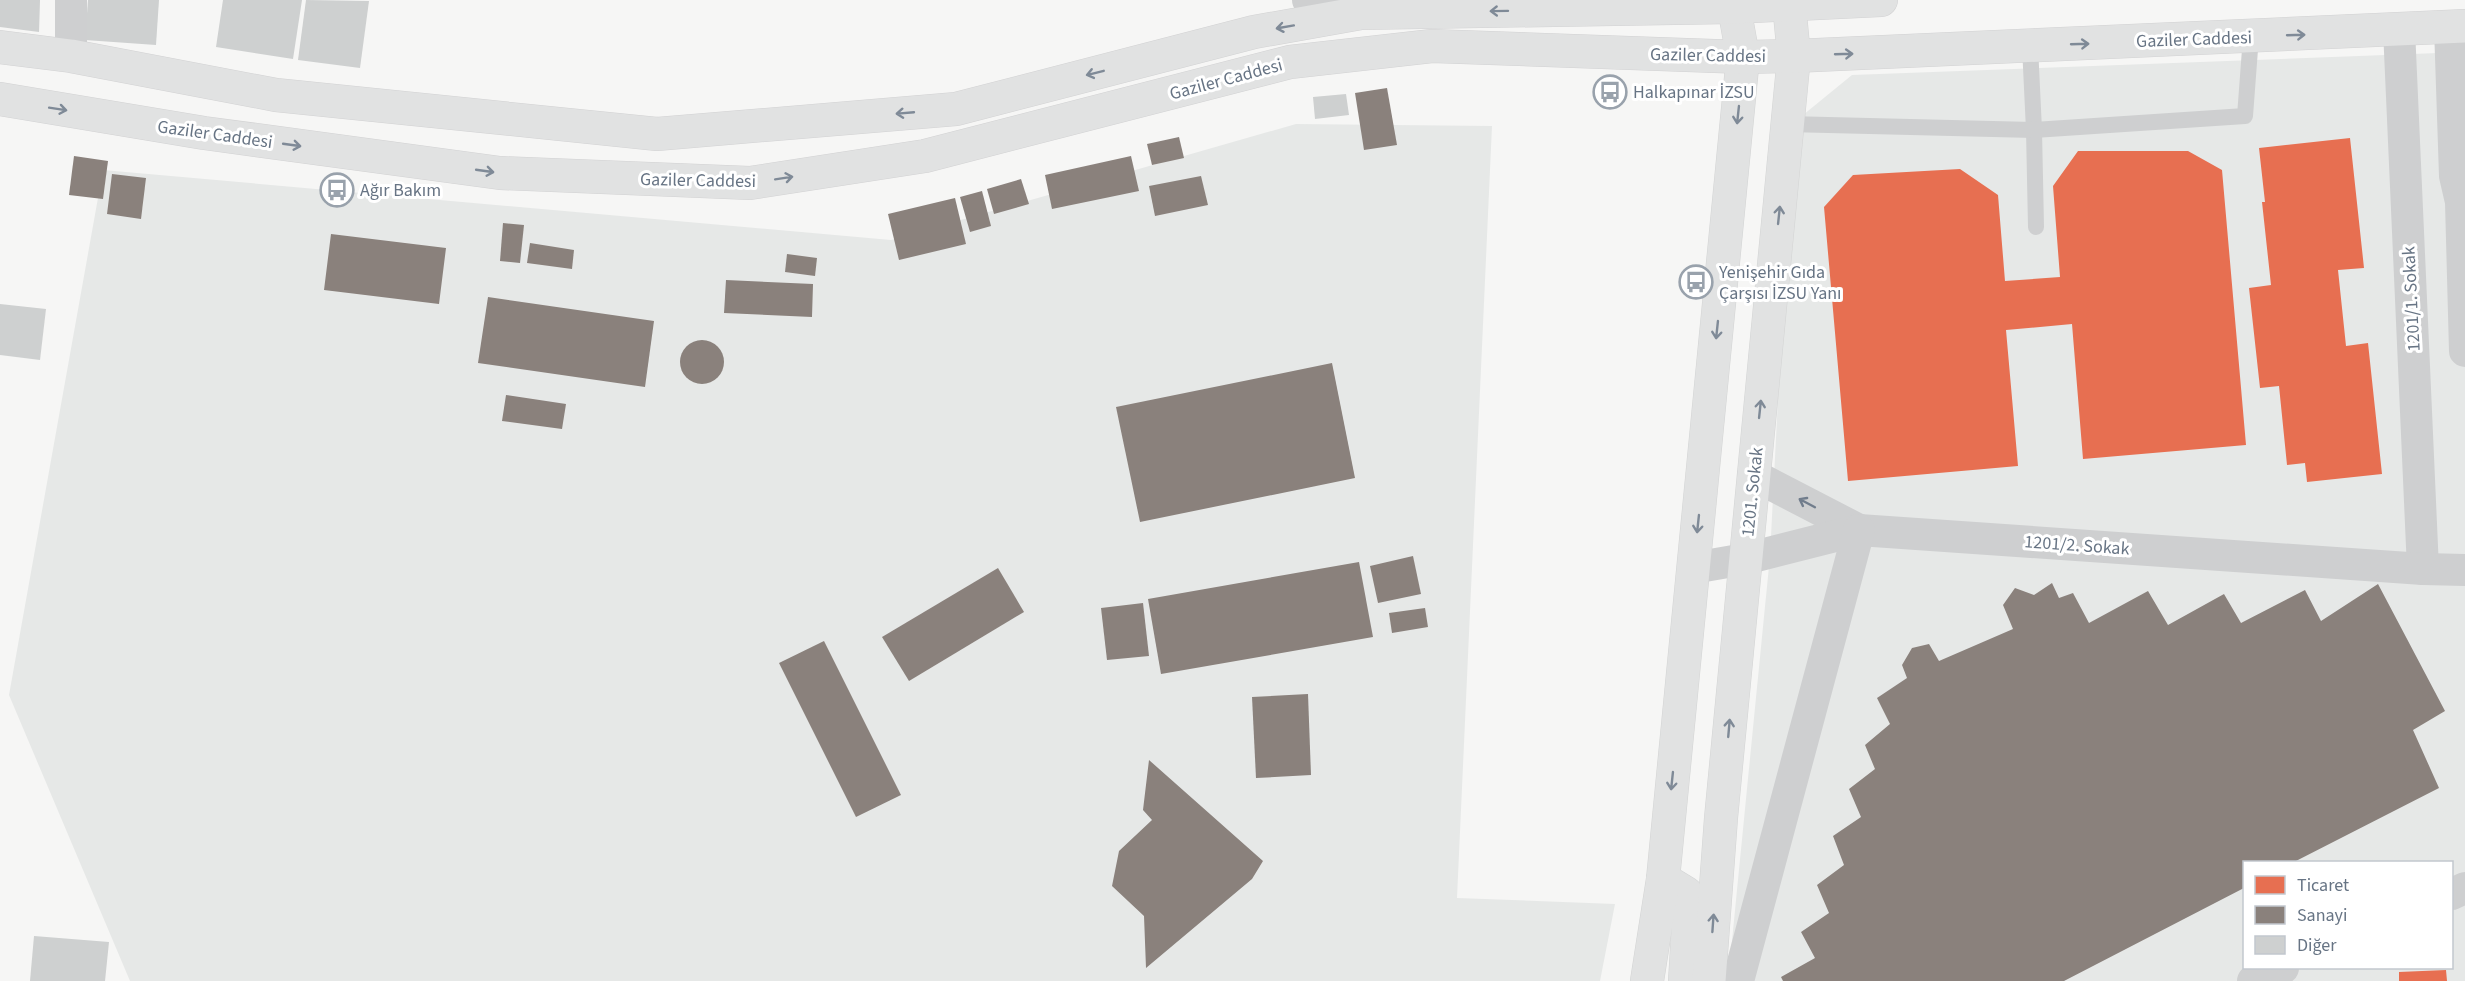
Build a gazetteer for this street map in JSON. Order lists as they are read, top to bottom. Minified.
{"streets":{"main road":["Gaziler Caddesi","1201. Sokak"],"street":["1201/1. Sokak","1201/2. Sokak"]},"crossings":[["Gaziler Caddesi","1201/1. Sokak"],["Gaziler Caddesi","1201. Sokak"],["1201/1. Sokak","1201/2. Sokak"],["1201. Sokak","1201/2. Sokak"]],"places":{"bus stop":["Halkapınar İZSU","Ağır Bakım","Yenişehir Gıda Çarşısı İZSU Yanı"]},"legend":["Ticaret","Sanayi","Diğer"]}
